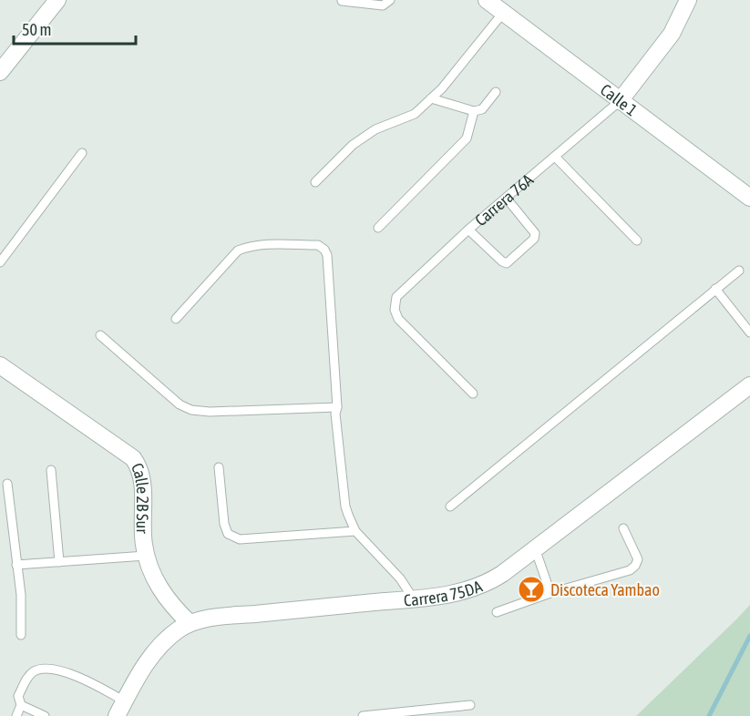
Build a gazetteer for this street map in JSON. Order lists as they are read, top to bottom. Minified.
{"streets":{"street":["Calle 1","Carrera 76A","Calle 2B Sur","Carrera 75DA"]},"crossings":[["Calle 1","Carrera 76A"],["Calle 2B Sur","Carrera 75DA"]],"places":{"bar":["Discoteca Yambao"]},"scale_bar":"50 m"}
